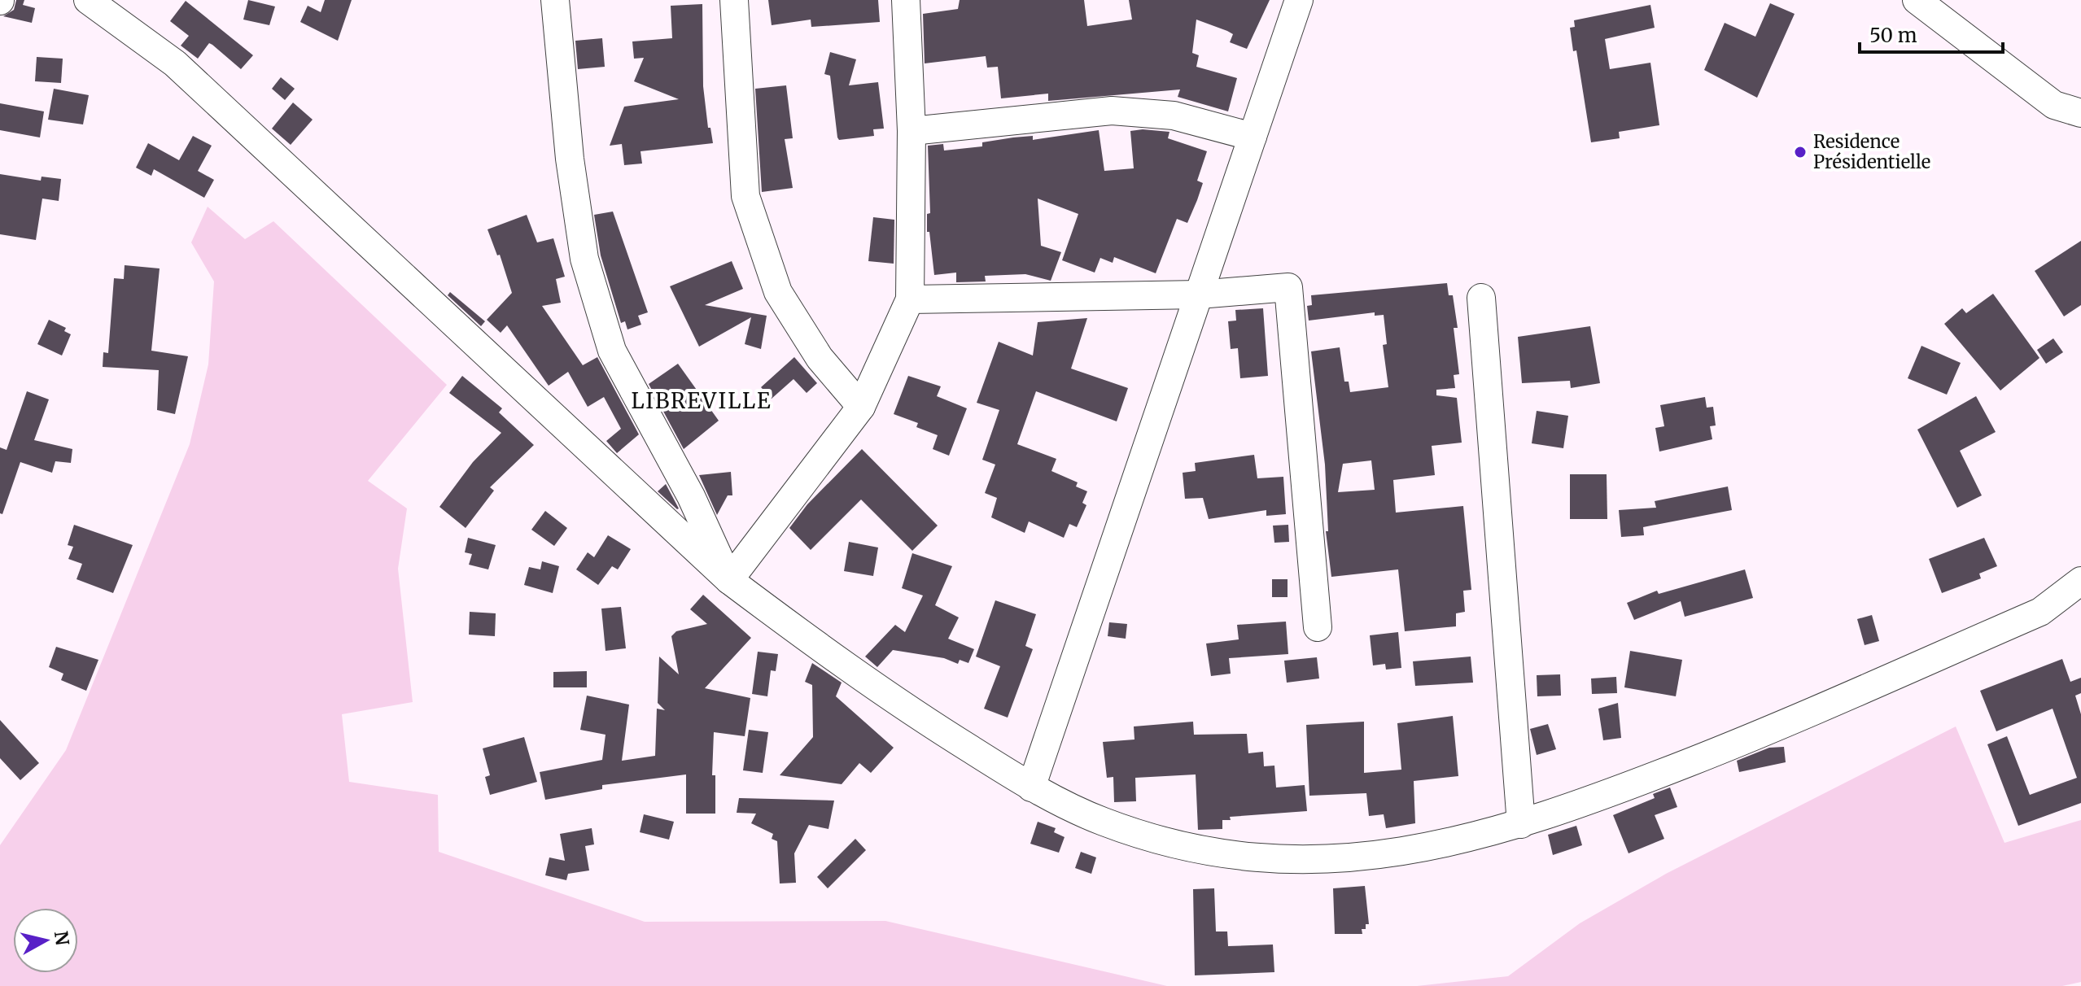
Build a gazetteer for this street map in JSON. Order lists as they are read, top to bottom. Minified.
{"districts":["LIBREVILLE"],"places":["Residence Présidentielle"],"scale_bar":"50 m","north":"right"}
